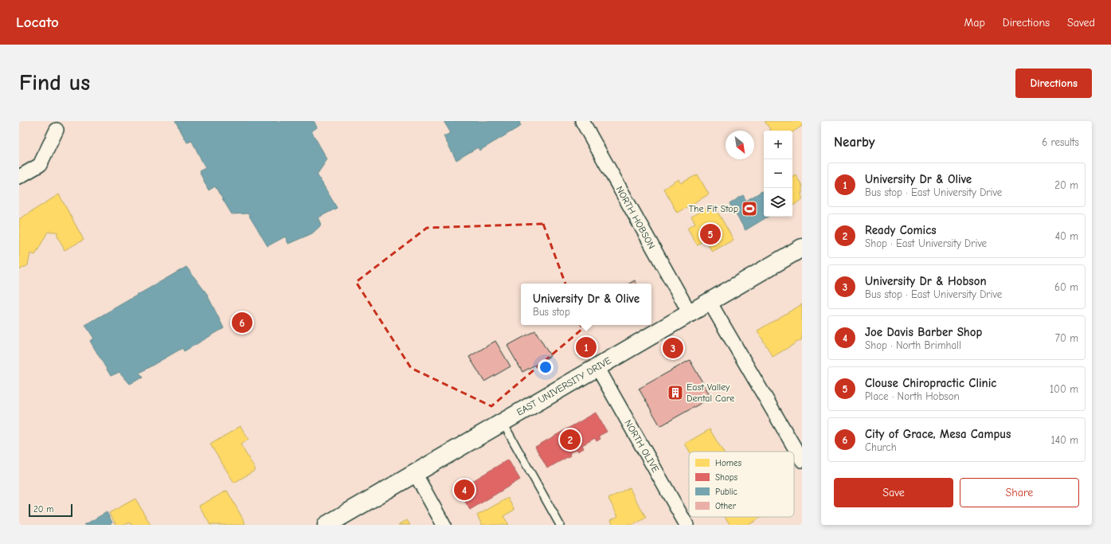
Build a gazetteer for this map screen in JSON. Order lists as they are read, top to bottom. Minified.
{"streets":{"main road":["EAST UNIVERSITY DRIVE"],"street":["NORTH HOBSON","NORTH OLIVE"]},"crossings":[["NORTH HOBSON","EAST UNIVERSITY DRIVE"],["EAST UNIVERSITY DRIVE","NORTH OLIVE"]],"places":{"sports":["The Fit Stop"],"building":["East Valley Dental Care"]},"legend":["Homes","Shops","Public","Other"],"scale_bar":"20 m","north":"bottom right","page":{"header":"Locato","nav":["Map","Directions","Saved"],"buttons":["Directions",["Save","Share"]],"title":"Find us","heading":["Nearby","6 results"],"map_buttons":["+","−"],"list":[{"mark":"1","name":"University Dr & Olive","note":"Bus stop · East University Drive","value":"20 m"},{"mark":"2","name":"Ready Comics","note":"Shop · East University Drive","value":"40 m"},{"mark":"3","name":"University Dr & Hobson","note":"Bus stop · East University Drive","value":"60 m"},{"mark":"4","name":"Joe Davis Barber Shop","note":"Shop · North Brimhall","value":"70 m"},{"mark":"5","name":"Clouse Chiropractic Clinic","note":"Place · North Hobson","value":"100 m"},{"mark":"6","name":"City of Grace, Mesa Campus","note":"Church","value":"140 m"}],"pins":["5","6","1","3","2","4"],"popup":["University Dr & Olive","Bus stop"],"scale":"20 m"}}
